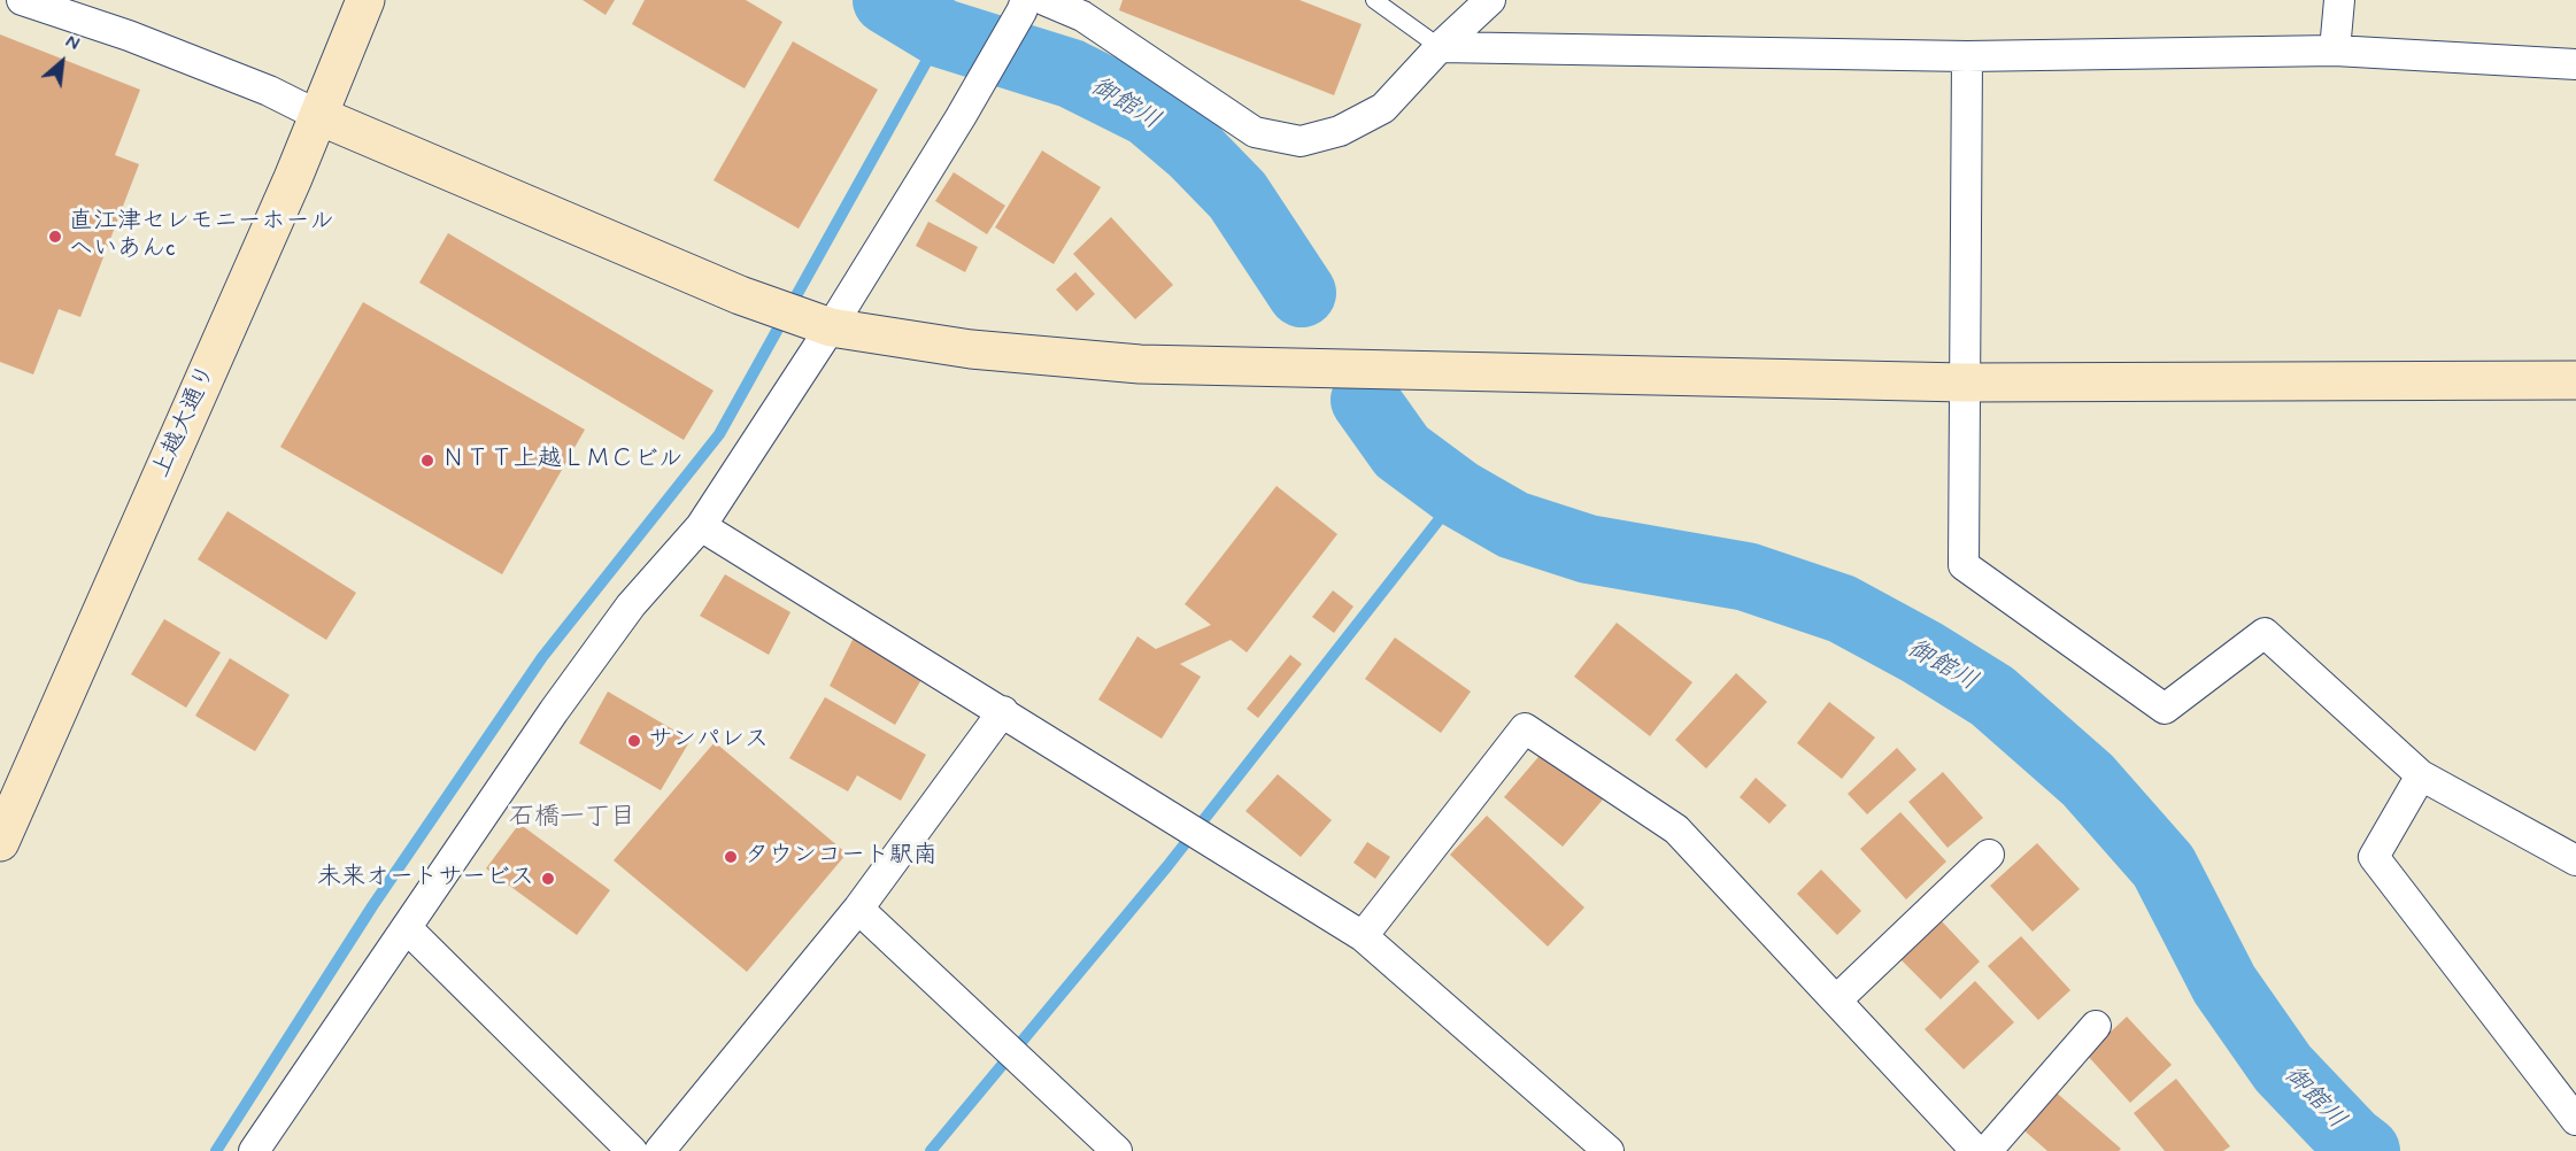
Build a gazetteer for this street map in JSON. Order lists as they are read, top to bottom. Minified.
{"streets":{"street":["上越大通り"]},"districts":["石橋一丁目"],"water":["御館川"],"places":["直江津セレモニーホール へいあんc","ＮＴＴ上越ＬＭＣビル","サンパレス","タウンコート駅南","未来オートサービス"],"north":"top right"}
